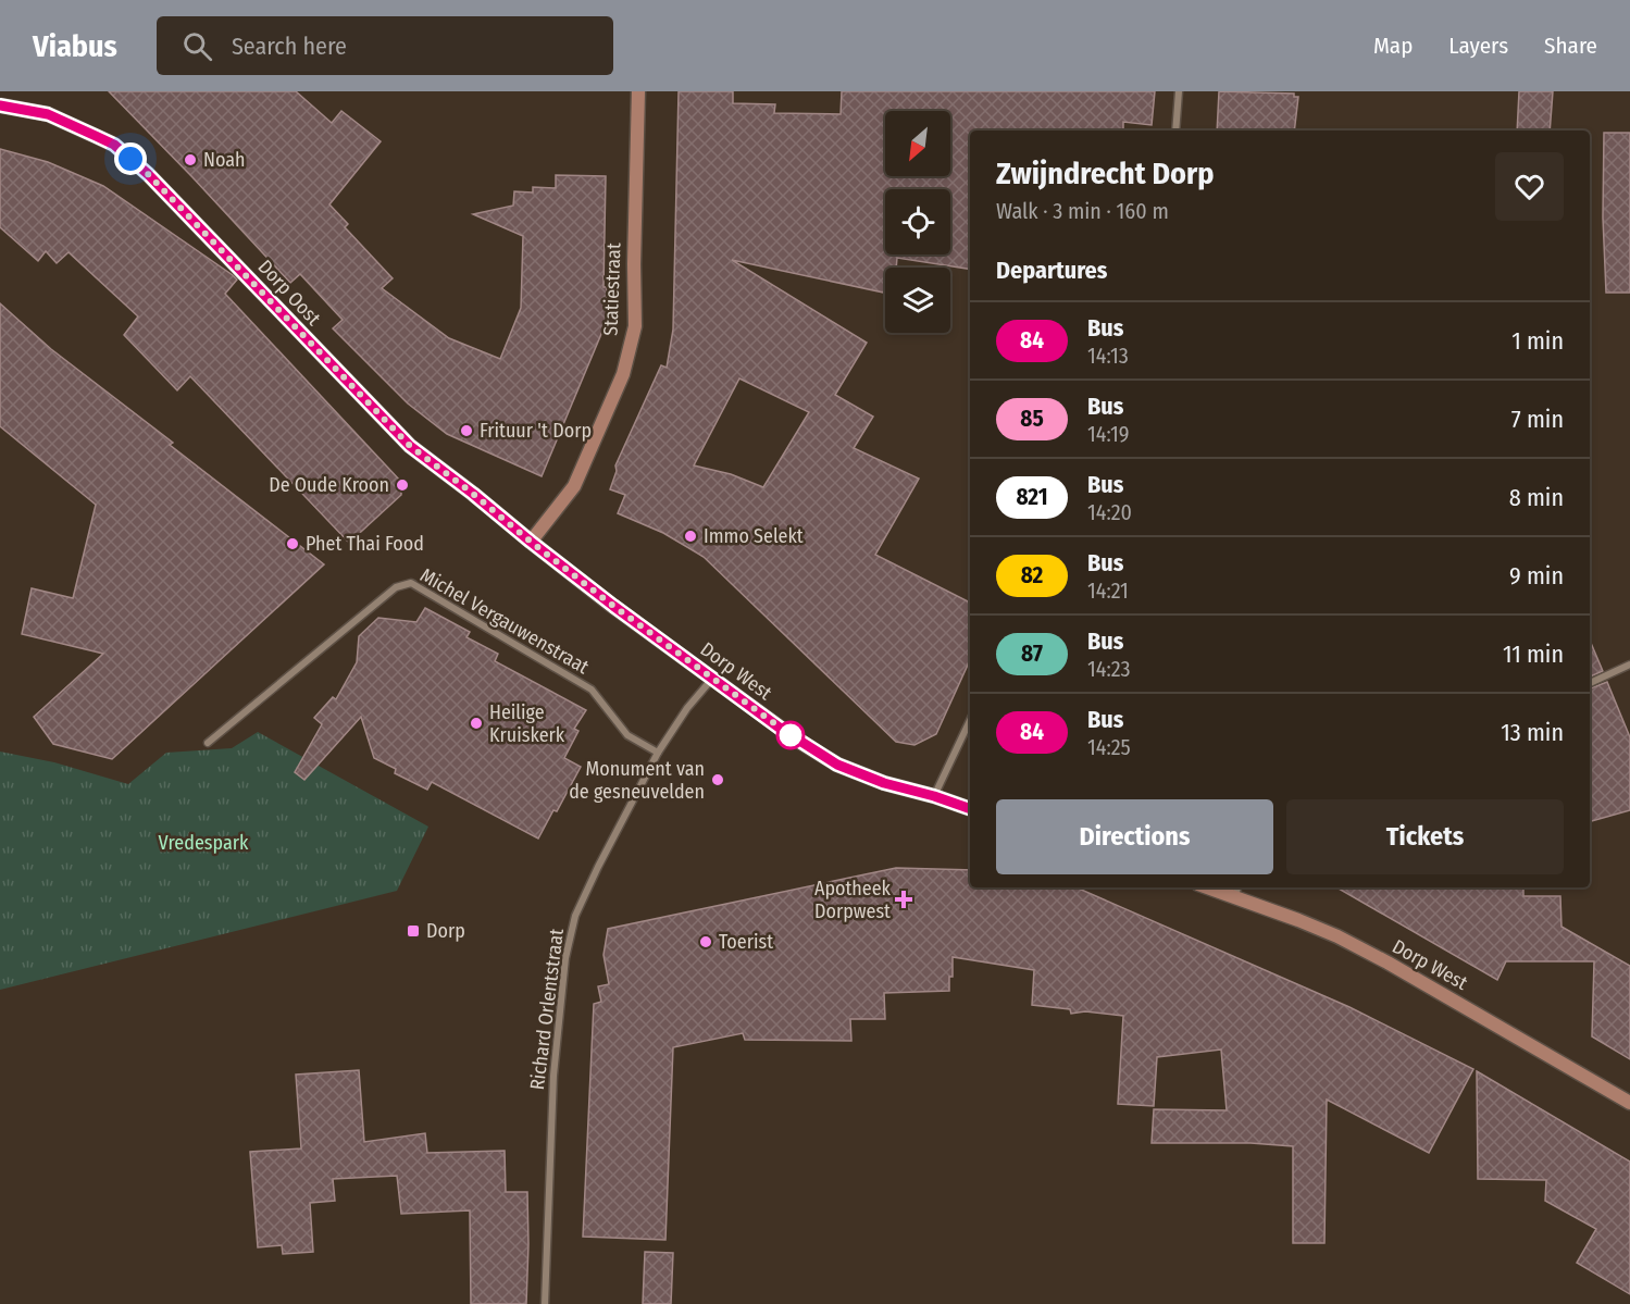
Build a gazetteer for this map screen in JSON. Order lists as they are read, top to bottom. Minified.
{"streets":{"main road":["Statiestraat","Dorp Oost","Dorp West"],"street":["Michel Vergauwenstraat","Richard Orlentstraat"]},"crossings":[["Statiestraat","Dorp Oost"],["Statiestraat","Dorp West"],["Dorp Oost","Dorp West"],["Michel Vergauwenstraat","Richard Orlentstraat"],["Dorp West","Richard Orlentstraat"]],"parks":["Vredespark"],"places":{"other":["Noah","Frituur 't Dorp","De Oude Kroon","Immo Selekt","Phet Thai Food","Heilige Kruiskerk","Monument van de gesneuvelden","Toerist"],"health":["Apotheek Dorpwest"],"transit":["Dorp"]},"lines":["bus line 84"],"north":"bottom left","page":{"header":"Viabus","search":"Search here","nav":["Map","Layers","Share"],"heading":[["Zwijndrecht Dorp","Walk · 3 min · 160 m"],"Departures"],"list":[{"mark":"84","name":"Bus","note":"14:13","value":"1 min"},{"mark":"85","name":"Bus","note":"14:19","value":"7 min"},{"mark":"821","name":"Bus","note":"14:20","value":"8 min"},{"mark":"82","name":"Bus","note":"14:21","value":"9 min"},{"mark":"87","name":"Bus","note":"14:23","value":"11 min"},{"mark":"84","name":"Bus","note":"14:25","value":"13 min"}],"buttons":["Directions","Tickets"]}}
